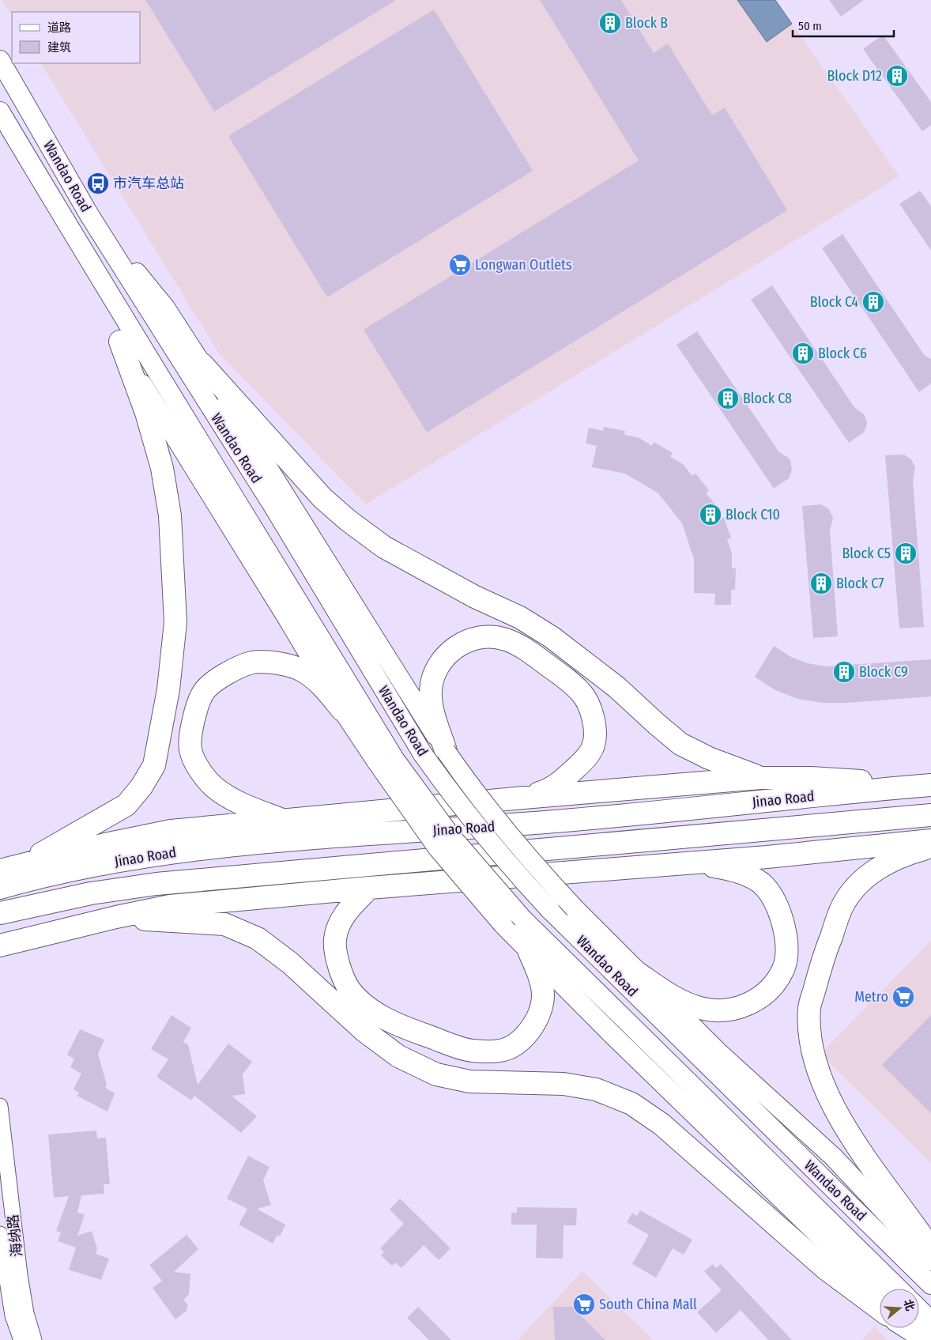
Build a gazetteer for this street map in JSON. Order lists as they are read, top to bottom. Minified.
{"streets":{"highway":["Jinao Road"],"main road":["Wandao Road"],"street":["海纳路"]},"places":{"building":["Block B","Block D12","Block C4","Block C6","Block C8","Block C10","Block C5","Block C7","Block C9"],"bus stop":["市汽车总站"],"supermarket":["Longwan Outlets","Metro","South China Mall"]},"legend":["道路","建筑"],"scale_bar":"50 m","north":"right"}
